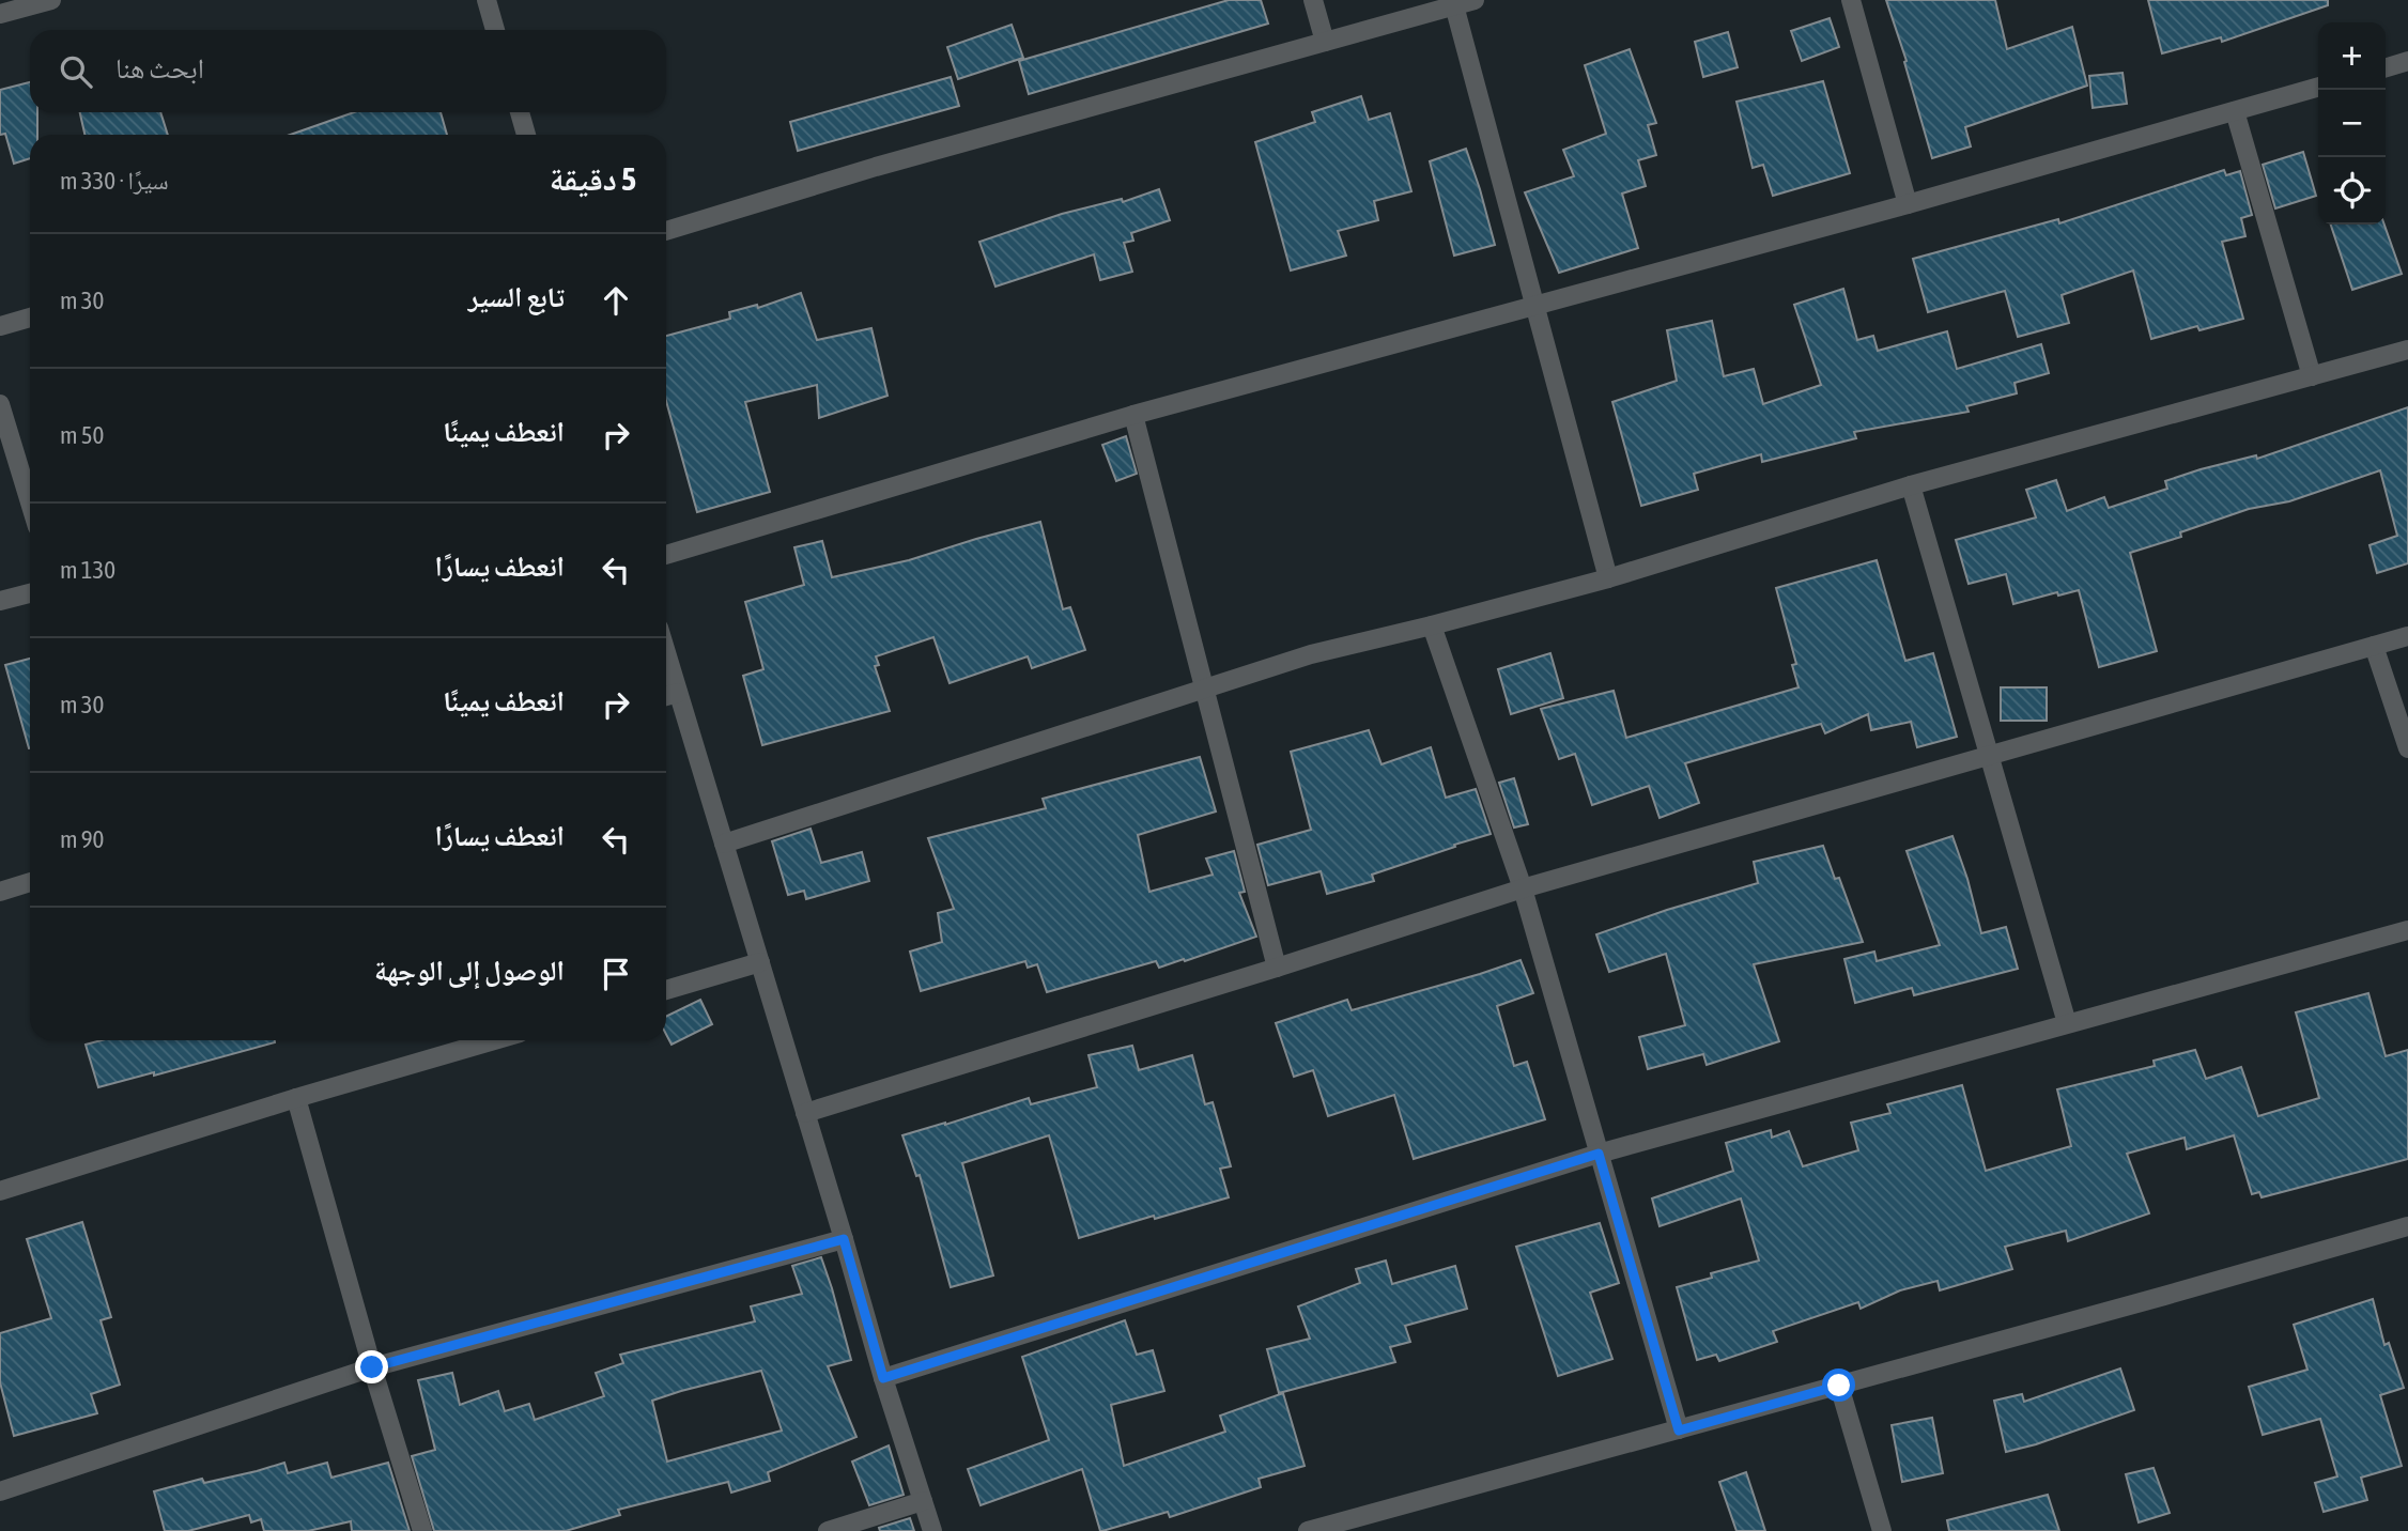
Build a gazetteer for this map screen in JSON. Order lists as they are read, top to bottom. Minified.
{"page":{"map_buttons":["+","−"],"search":"ابحث هنا","heading":["5 دقيقة","سيرًا · 330 m"],"list":[["تابع السير","30 m"],["انعطف يمينًا","50 m"],["انعطف يسارًا","130 m"],["انعطف يمينًا","30 m"],["انعطف يسارًا","90 m"],"الوصول إلى الوجهة"]}}
